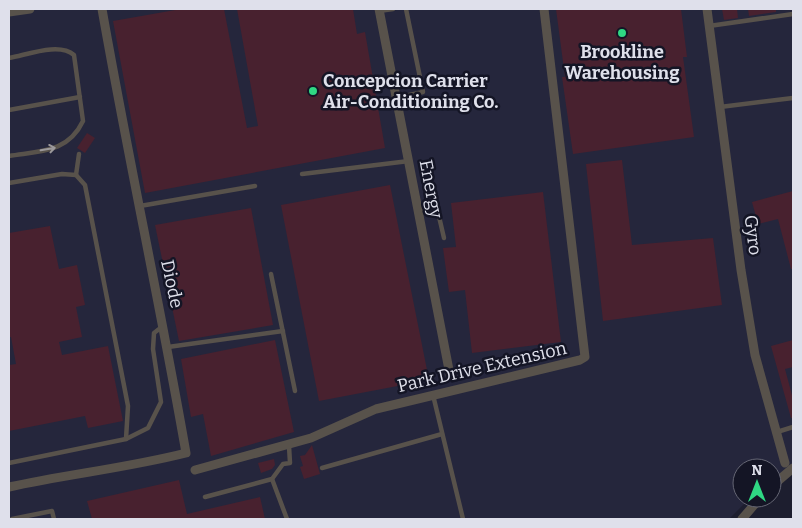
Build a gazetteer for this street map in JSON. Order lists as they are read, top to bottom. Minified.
{"streets":{"street":["Energy","Gyro","Diode","Park Drive Extension"]},"places":["Brookline Warehousing","Concepcion Carrier Air-Conditioning Co."],"north":"top"}
